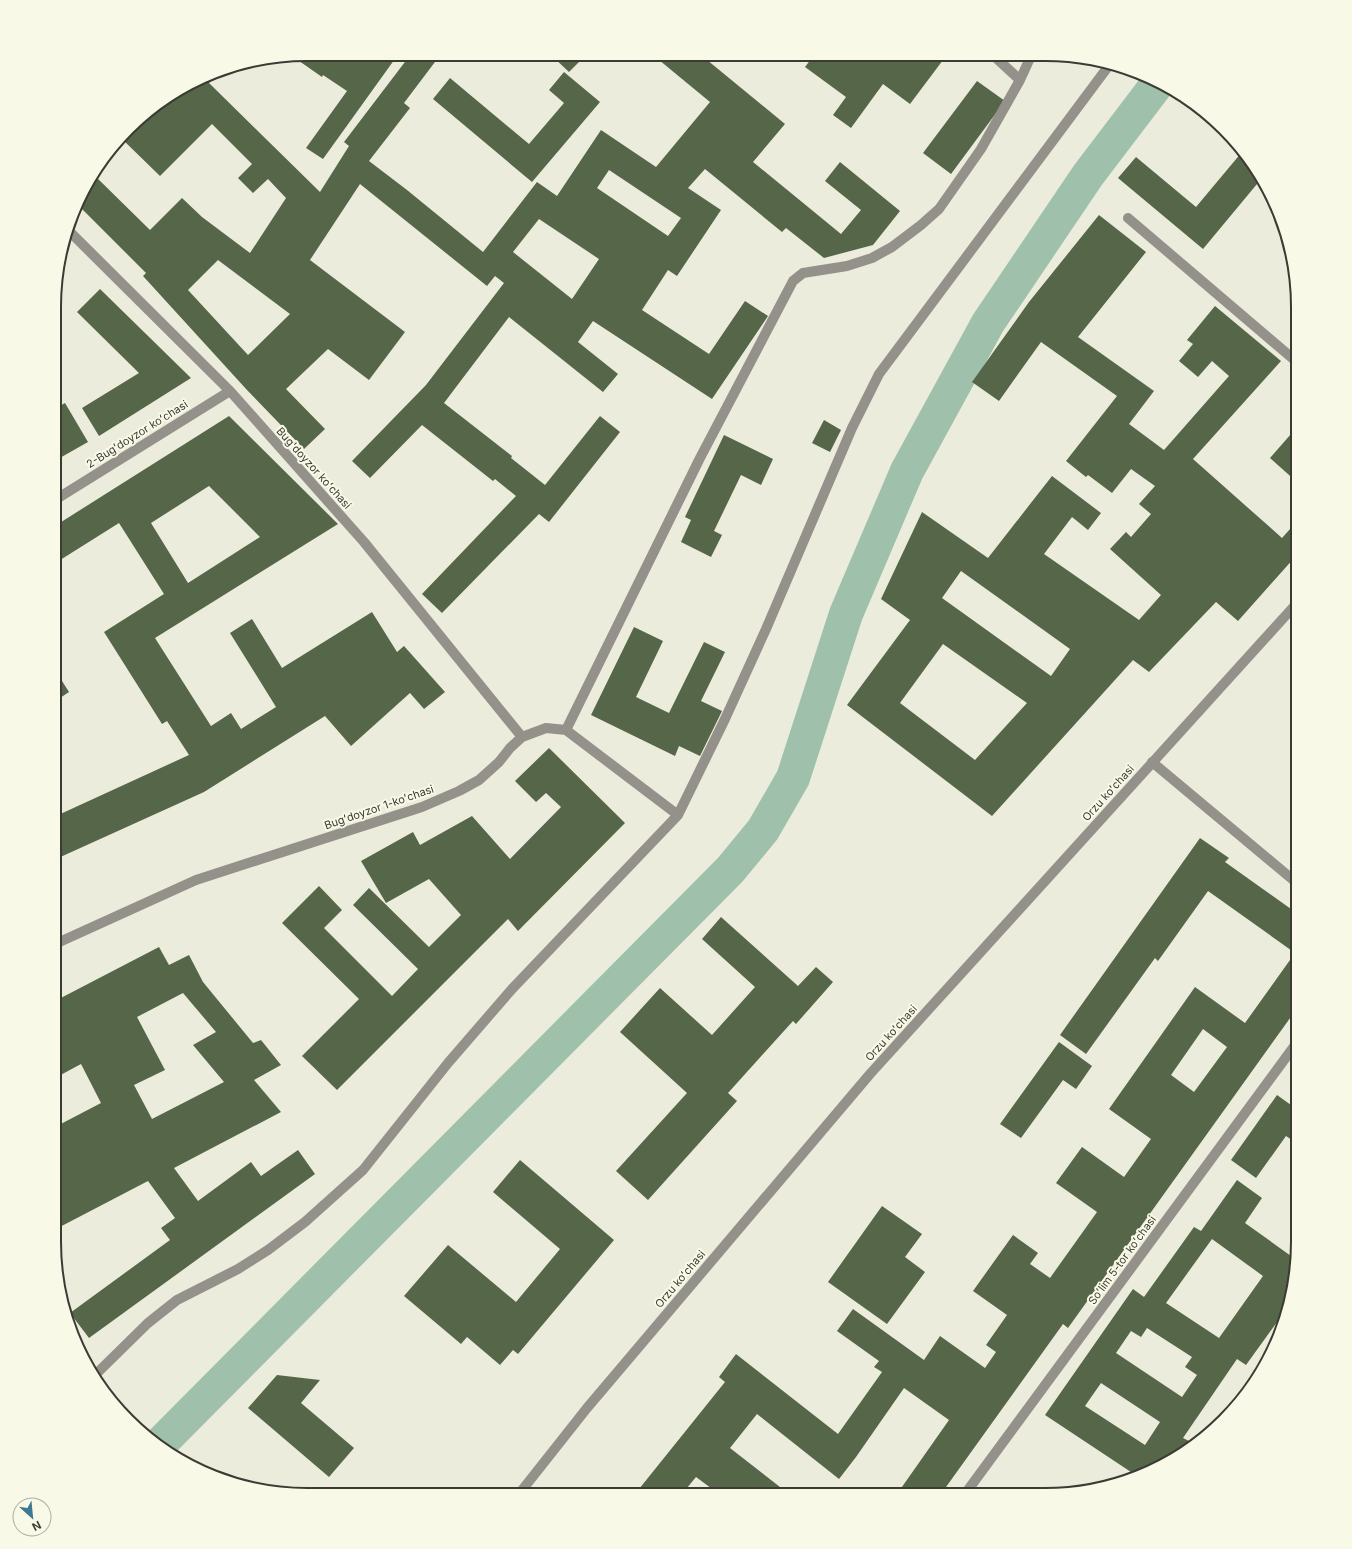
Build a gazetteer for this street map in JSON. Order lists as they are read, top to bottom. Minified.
{"streets":{"street":["2-Bugʻdoyzor koʻchasi","Bug'doyzor koʻchasi","Orzu koʻchasi","Bugʻdoyzor 1-koʻchasi","Soʻlim 5-tor koʻchasi"]},"crossings":[["2-Bugʻdoyzor koʻchasi","Bug'doyzor koʻchasi"],["Bug'doyzor koʻchasi","Bugʻdoyzor 1-koʻchasi"]],"north":"bottom right"}
